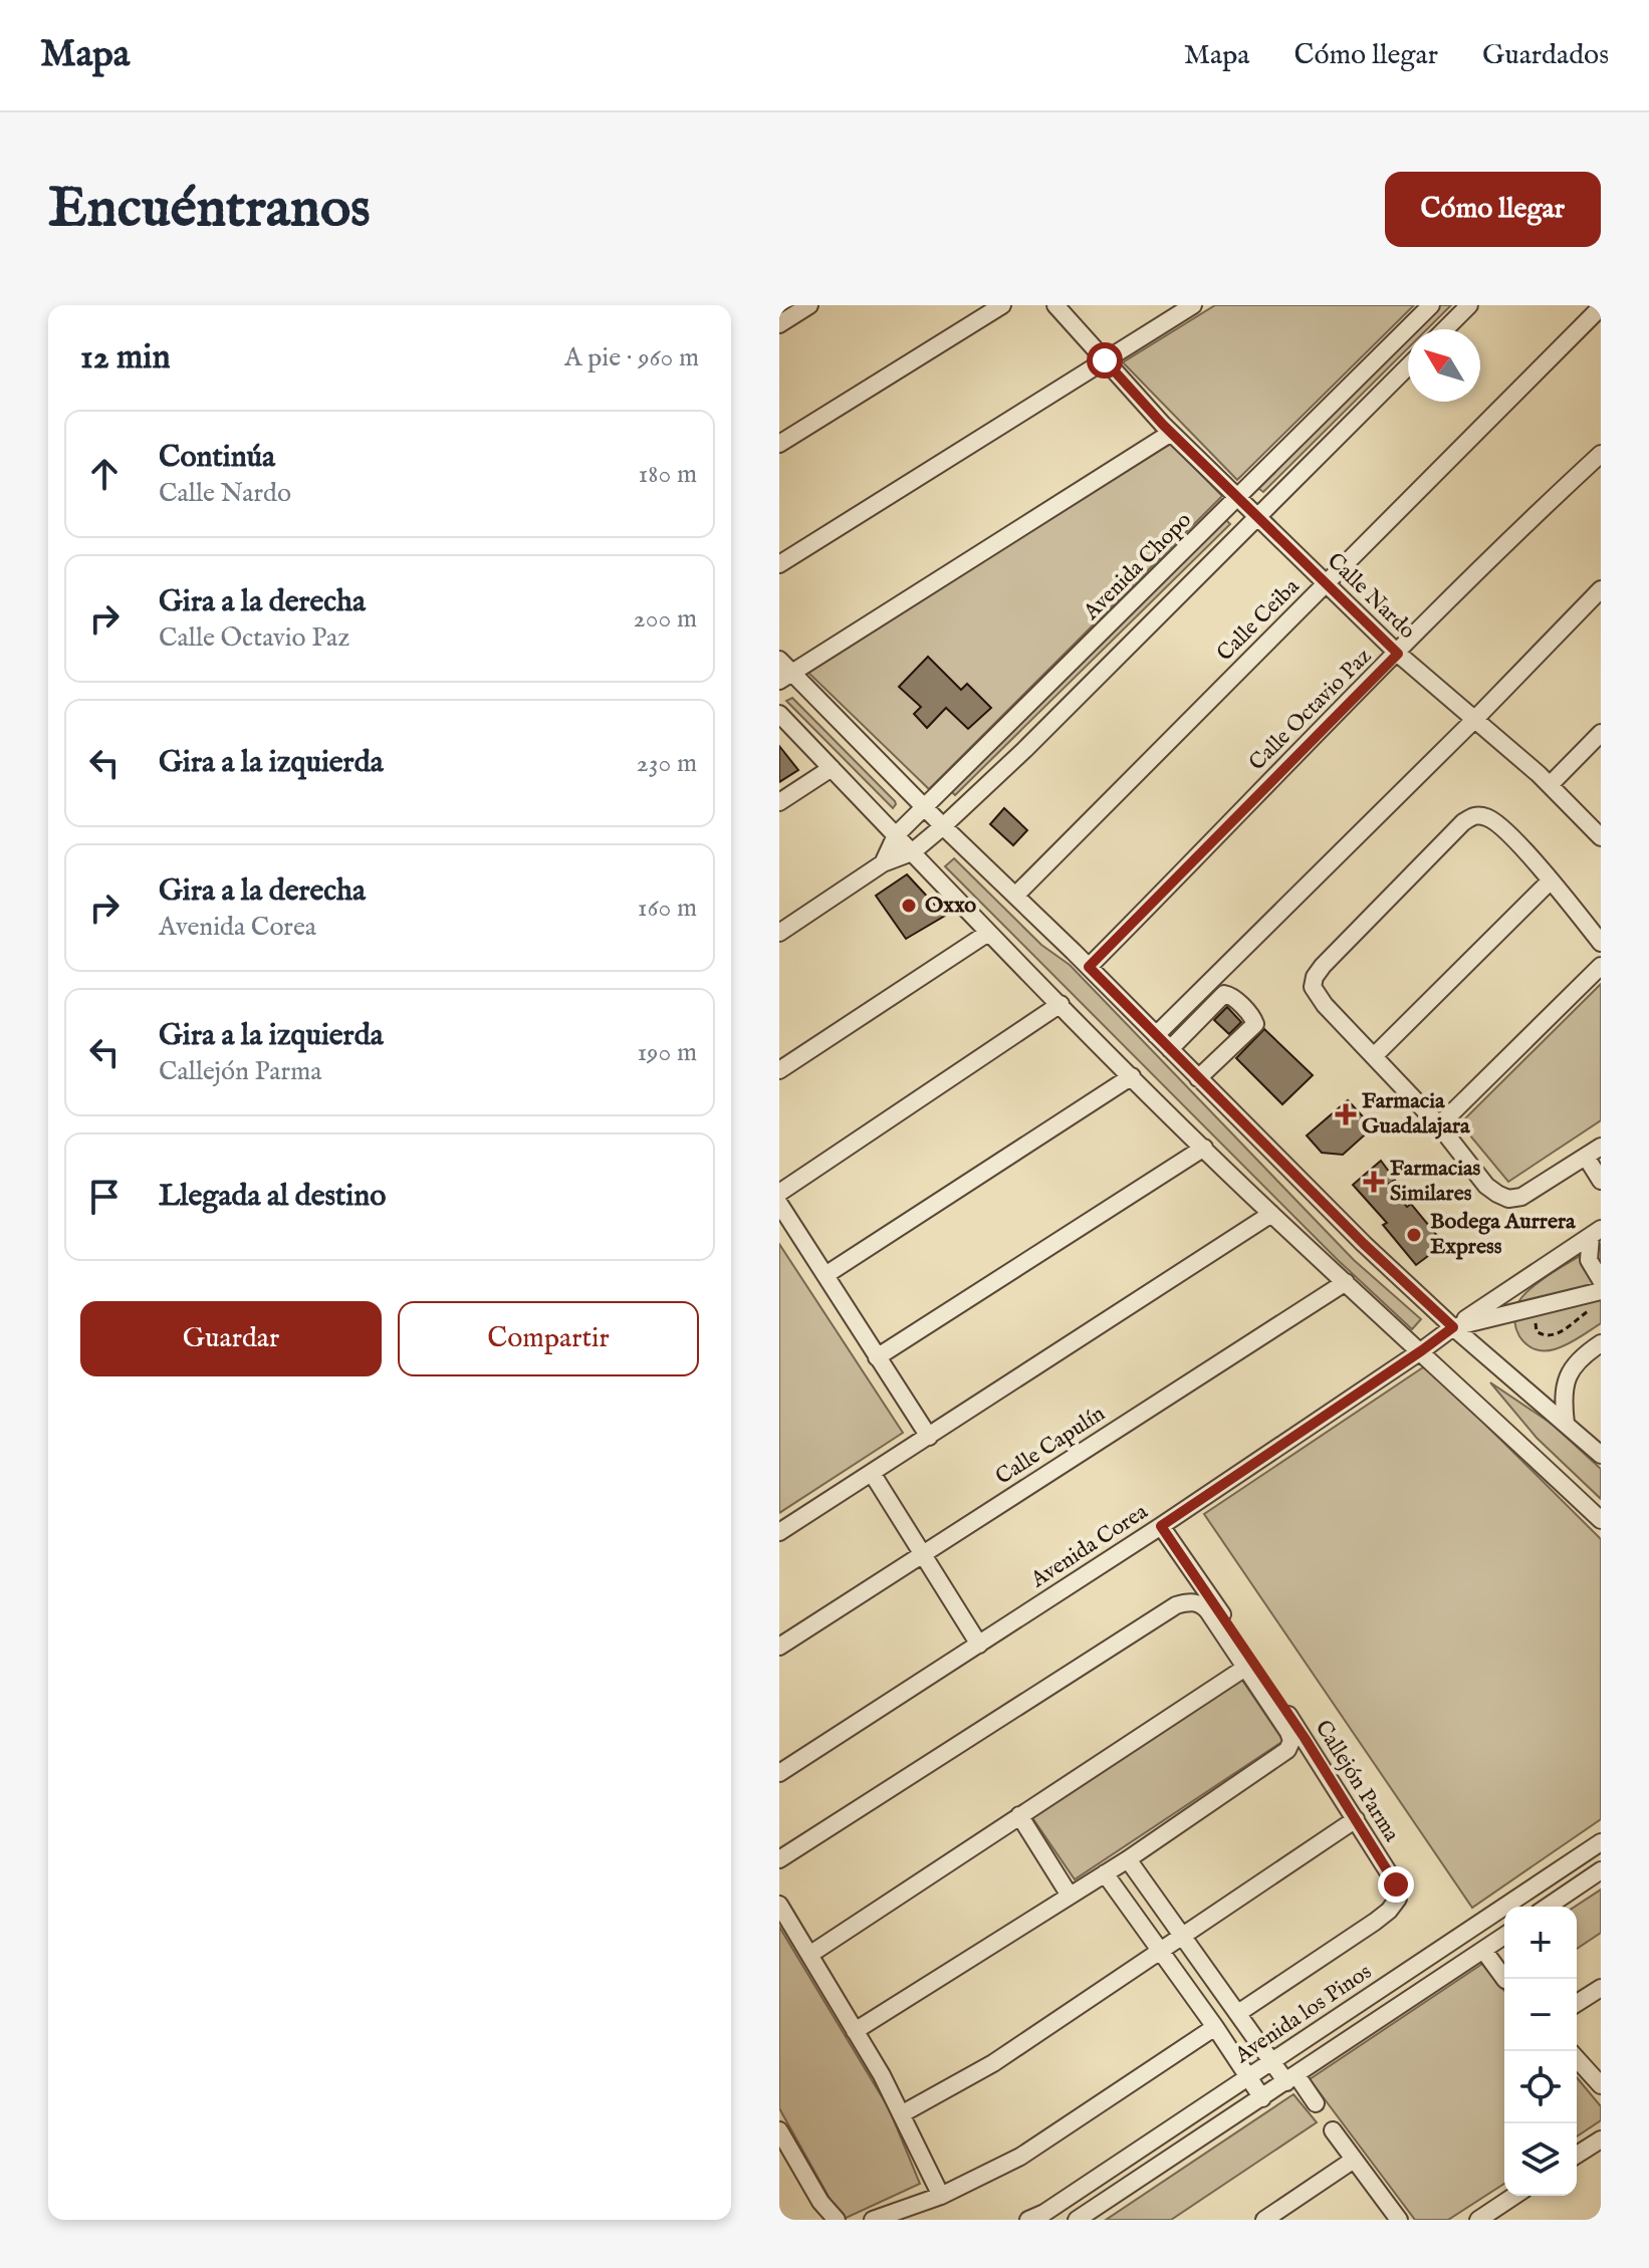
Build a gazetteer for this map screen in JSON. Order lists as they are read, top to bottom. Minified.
{"streets":{"street":["Avenida Chopo","Calle Nardo","Calle Ceiba","Calle Octavio Paz","Calle Capulín","Avenida Corea","Callejón Parma","Avenida los Pinos"]},"crossings":[["Avenida Chopo","Calle Nardo"],["Calle Nardo","Calle Ceiba"],["Calle Nardo","Calle Octavio Paz"],["Avenida Corea","Callejón Parma"]],"places":{"other":["Oxxo","Bodega Aurrera Express"],"health":["Farmacia Guadalajara","Farmacias Similares"]},"north":"top left","page":{"header":"Mapa","nav":["Mapa","Cómo llegar","Guardados"],"buttons":["Cómo llegar",["Guardar","Compartir"]],"title":"Encuéntranos","heading":["12 min","A pie · 960 m"],"list":[["Continúa","Calle Nardo","180 m"],["Gira a la derecha","Calle Octavio Paz","200 m"],["Gira a la izquierda","230 m"],["Gira a la derecha","Avenida Corea","160 m"],["Gira a la izquierda","Callejón Parma","190 m"],"Llegada al destino"],"map_buttons":["+","−"]}}
